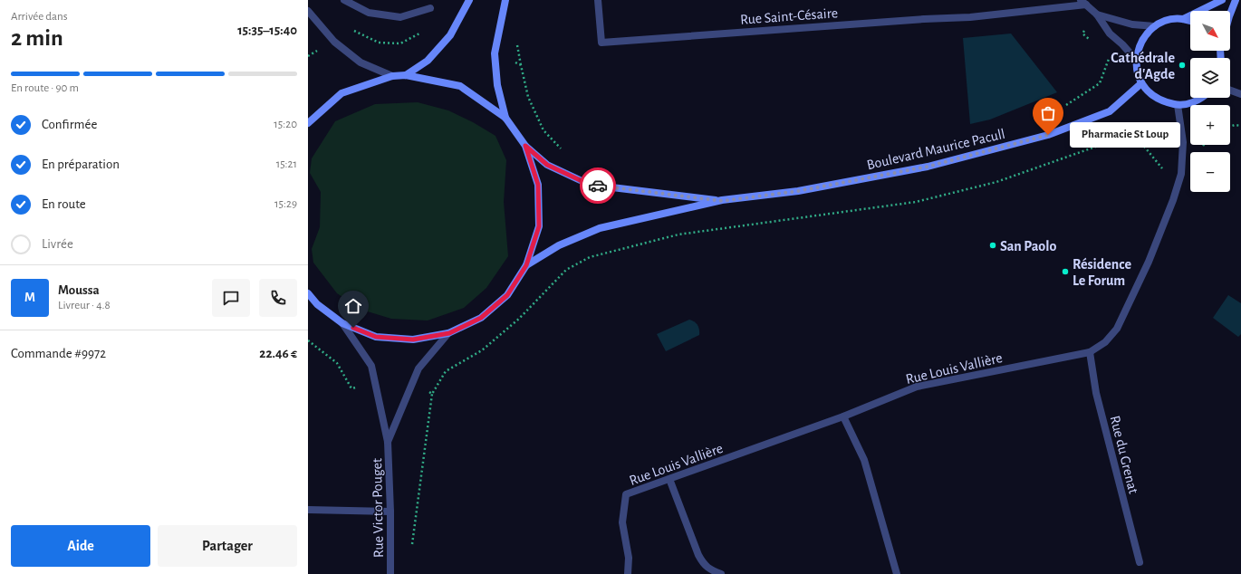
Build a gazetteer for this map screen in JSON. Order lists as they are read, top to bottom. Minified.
{"streets":{"street":["Rue Saint-Césaire","Boulevard Maurice Pacull","Rue Louis Vallière","Rue du Grenat","Rue Victor Pouget"]},"crossings":[["Rue Louis Vallière","Rue du Grenat"]],"places":["Cathédrale d'Agde","Pharmacie St Loup","San Paolo","Résidence Le Forum"],"north":"bottom right","page":{"heading":["2 min","Arrivée dans","15:35–15:40"],"panel":["Moussa","Livreur · 4.8","Commande #9972","22.46 €"],"map_buttons":["+","−"],"bar":"En route · 90 m","list":[["Confirmée","15:20"],["En préparation","15:21"],["En route","15:29"],"Livrée"],"bubble":"Pharmacie St Loup","round":"M","buttons":["Aide","Partager"]}}
